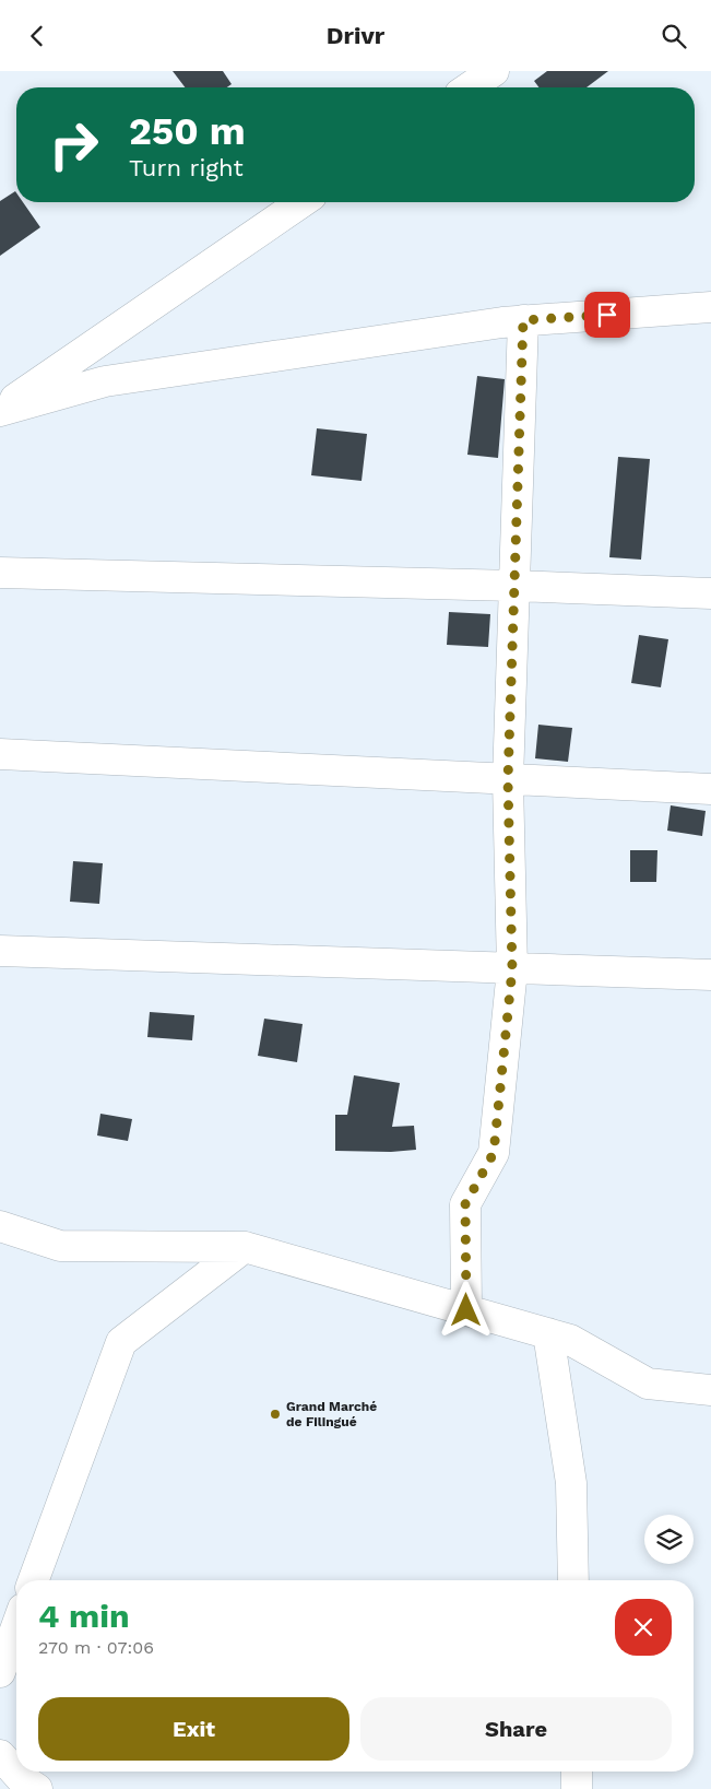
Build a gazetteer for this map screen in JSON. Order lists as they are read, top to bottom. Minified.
{"places":["Grand Marché de Filingué"],"page":{"header":"Drivr","turn":["250 m","Turn right"],"heading":["4 min","270 m · 07:06"],"buttons":["Exit","Share"]}}
